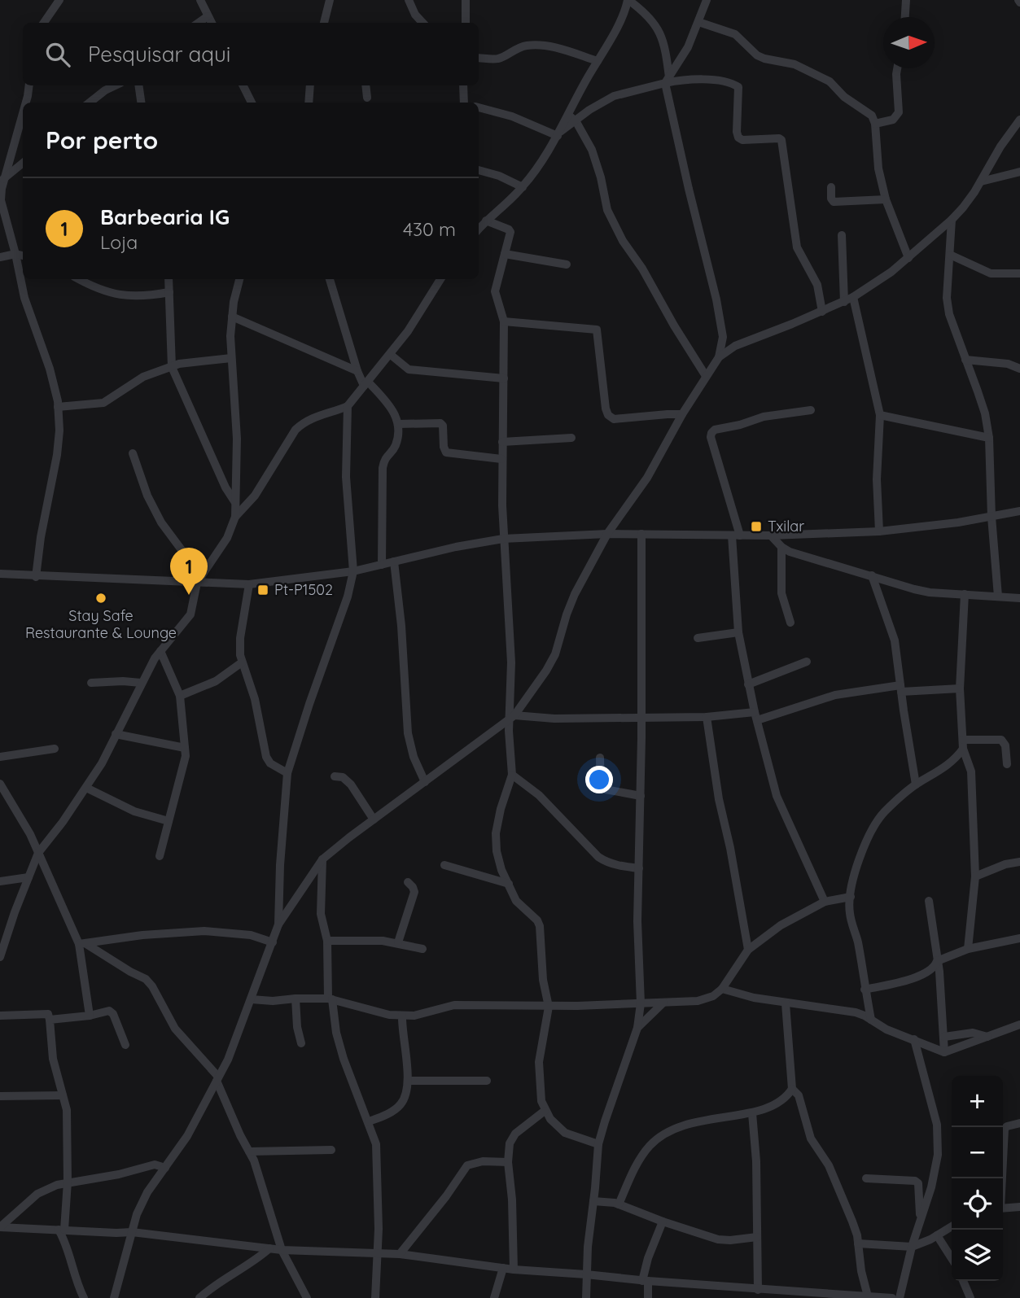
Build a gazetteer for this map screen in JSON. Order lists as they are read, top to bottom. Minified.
{"places":{"transit":["Txilar","Pt-P1502"],"other":["Stay Safe Restaurante & Lounge"]},"north":"right","page":{"search":"Pesquisar aqui","heading":"Por perto","list":[{"mark":"1","name":"Barbearia IG","note":"Loja","value":"430 m"}],"pins":"1","map_buttons":["+","−"]}}
